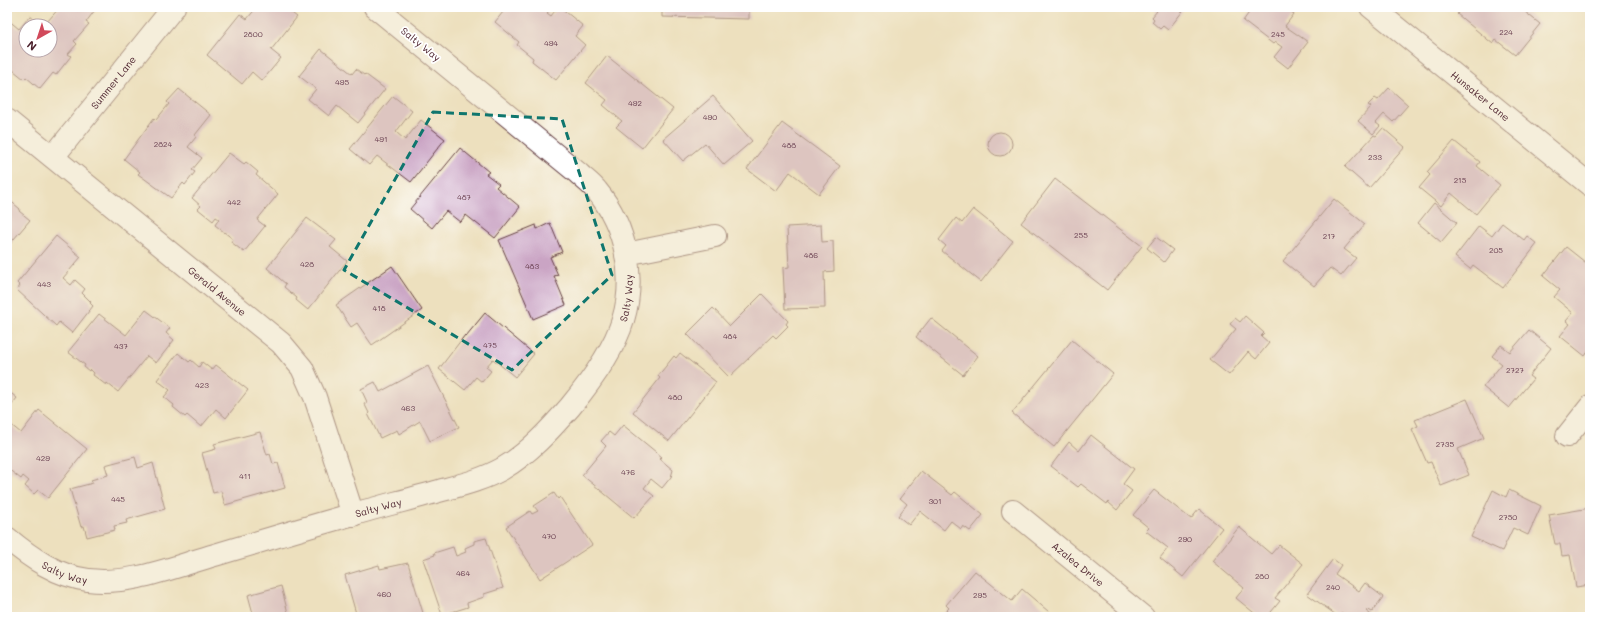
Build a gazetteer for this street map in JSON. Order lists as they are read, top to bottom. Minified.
{"streets":{"street":["Salty Way","Summer Lane","Hunsaker Lane","Gerald Avenue","Azalea Drive"]},"crossings":[["Salty Way","Gerald Avenue"],["Summer Lane","Gerald Avenue"]],"house_numbers":["224","2800","245","494","495","492","490","491","2824","488","233","215","487","442","255","217","205","486","428","483","443","418","484","475","437","2727","423","480","463","2735","429","476","411","445","301","2750","470","290","464","280","240","460","295"],"north":"bottom left"}
